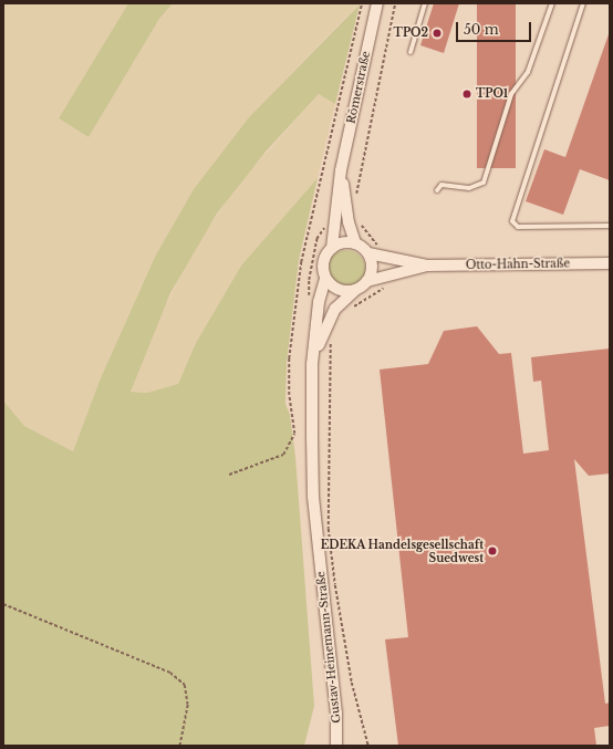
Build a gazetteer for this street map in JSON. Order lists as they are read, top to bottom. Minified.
{"streets":{"street":["Römerstraße","Otto-Hahn-Straße","Gustav-Heinemann-Straße"]},"crossings":[["Römerstraße","Otto-Hahn-Straße"],["Römerstraße","Gustav-Heinemann-Straße"],["Otto-Hahn-Straße","Gustav-Heinemann-Straße"]],"places":["TPO2","TPO1","EDEKA Handelsgesellschaft Suedwest"],"scale_bar":"50 m"}
